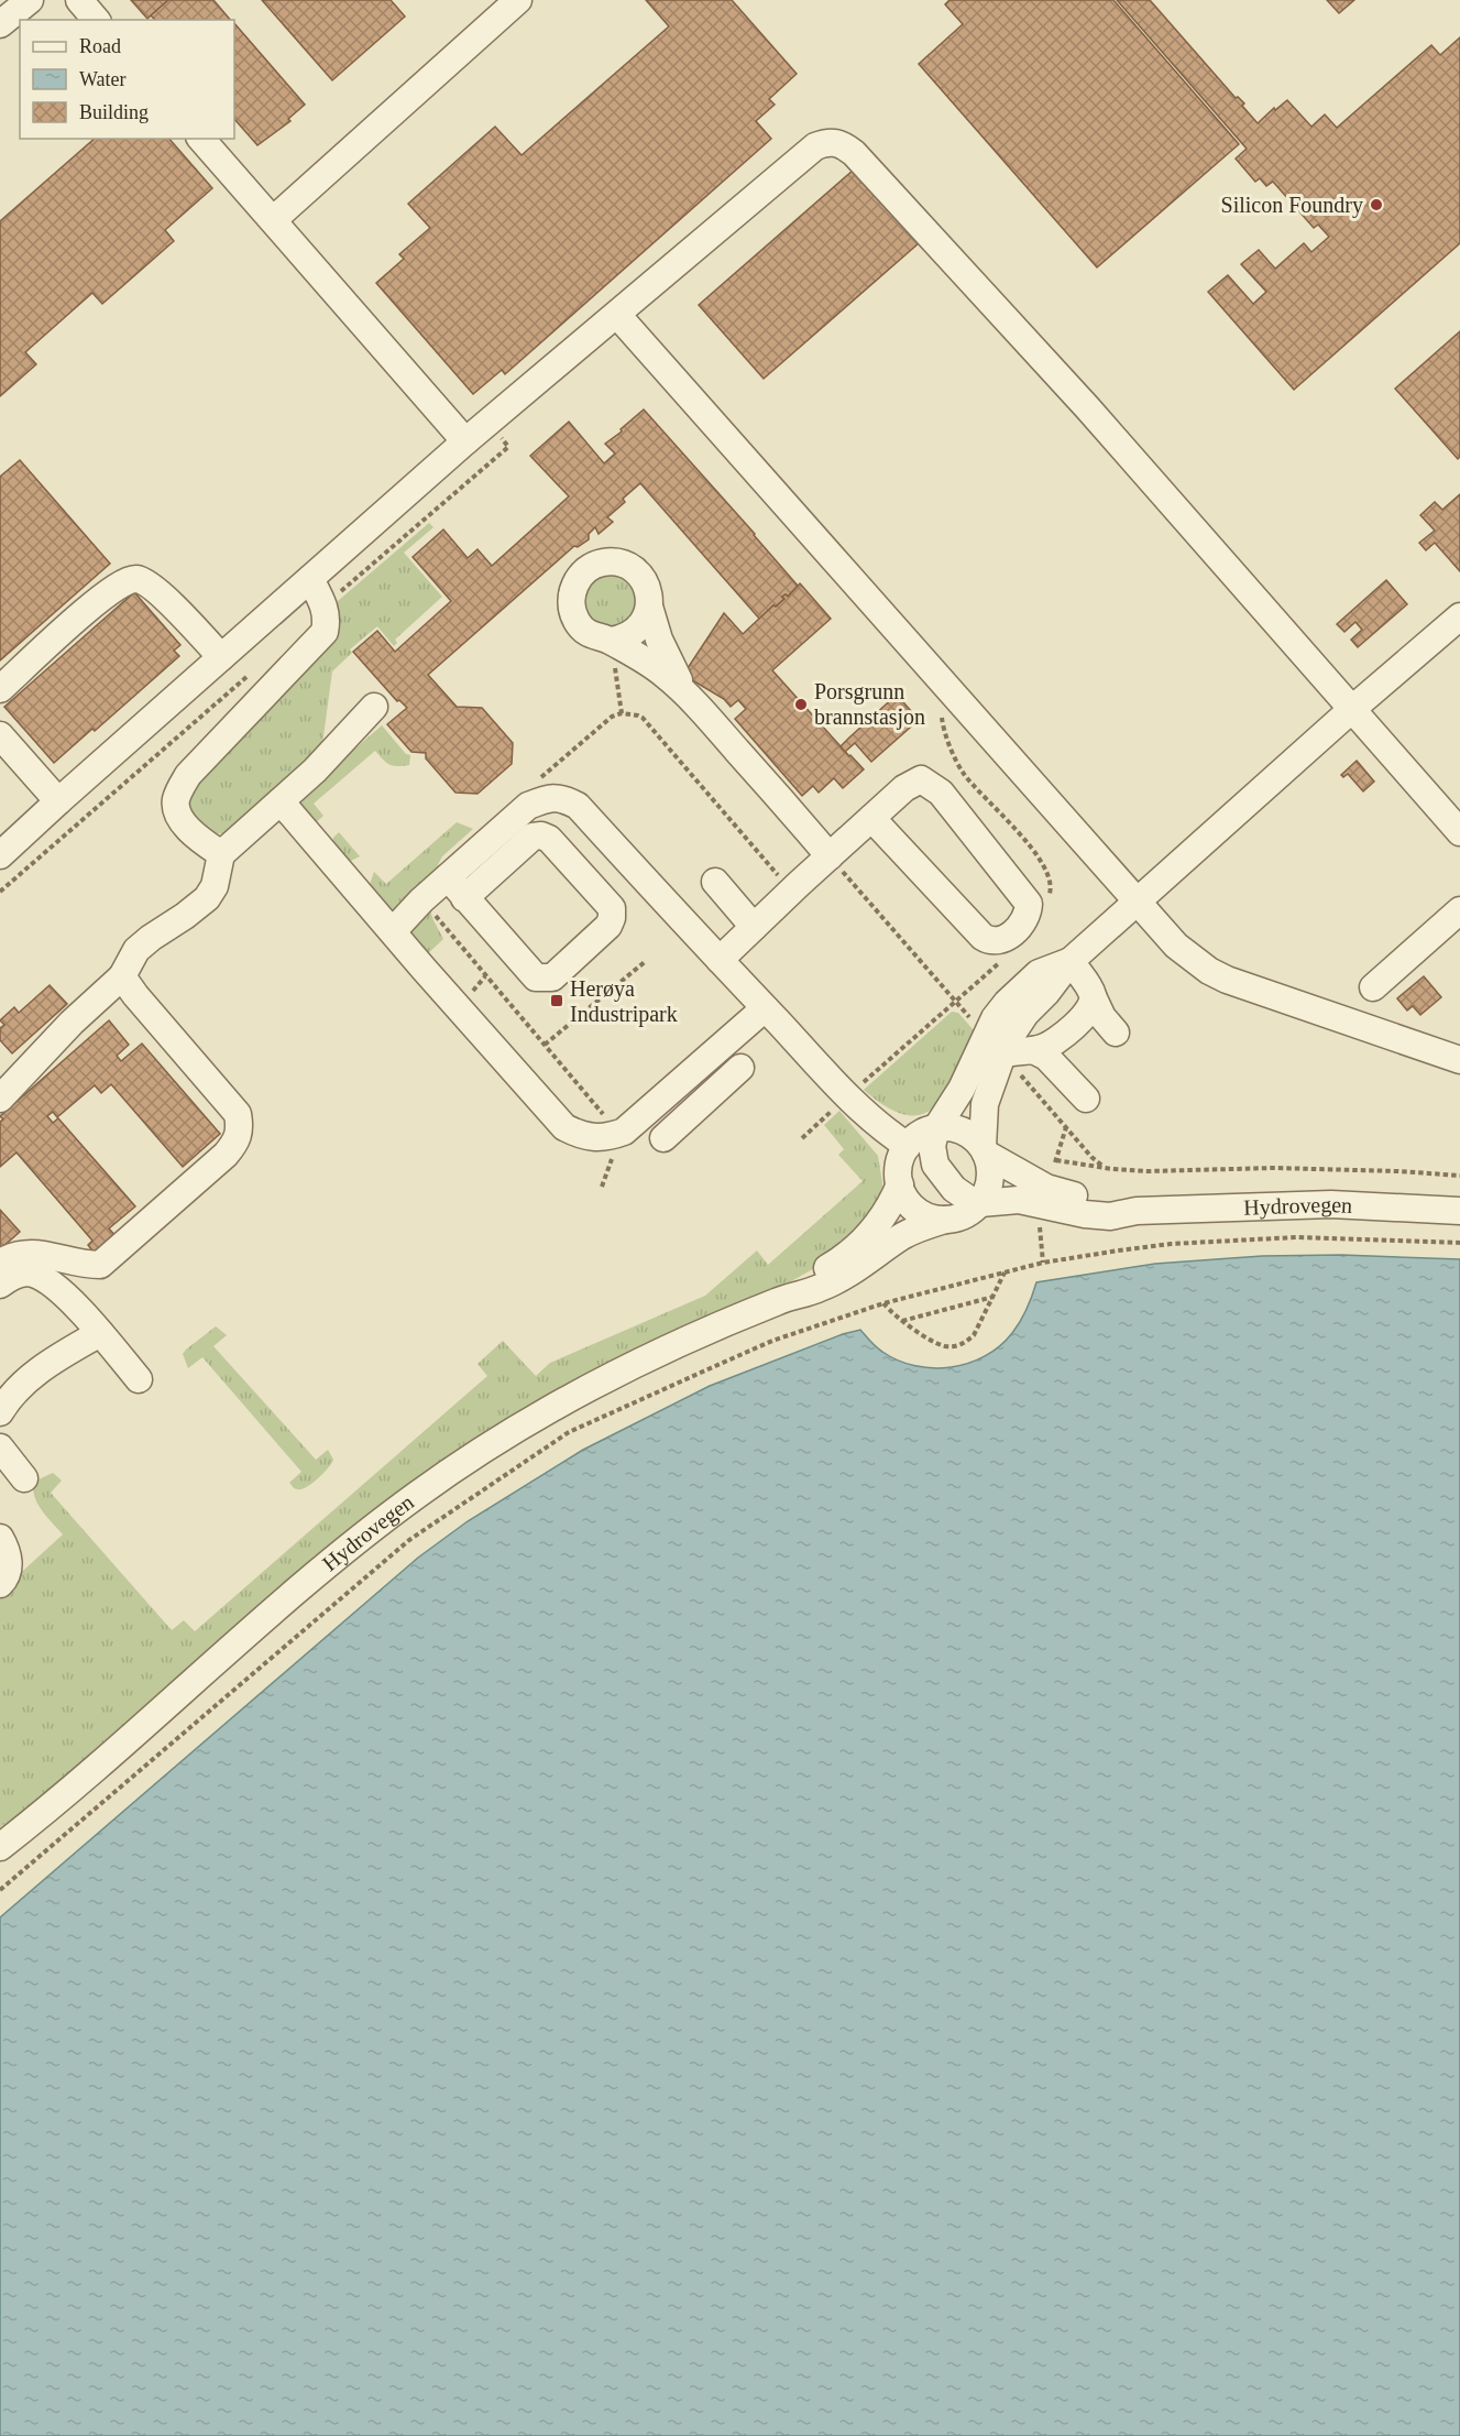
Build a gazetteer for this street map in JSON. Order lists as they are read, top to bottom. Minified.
{"streets":{"street":["Hydrovegen"]},"places":{"other":["Silicon Foundry","Porsgrunn brannstasjon"],"transit":["Herøya Industripark"]},"legend":["Road","Water","Building"]}
